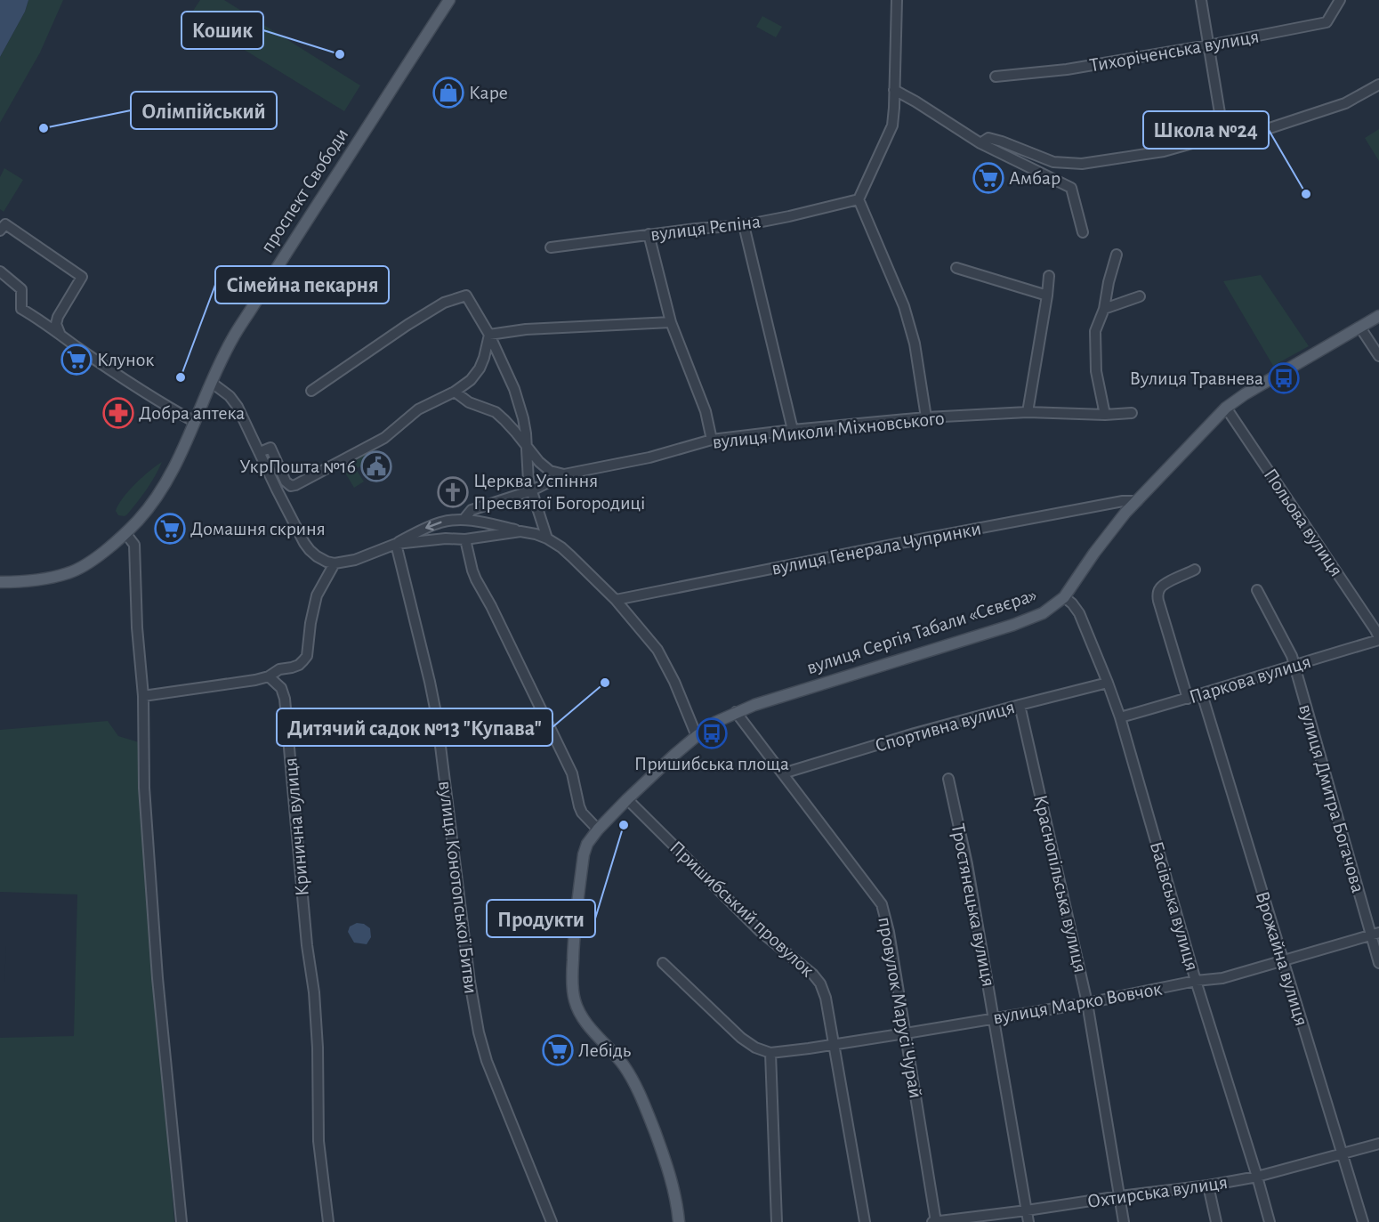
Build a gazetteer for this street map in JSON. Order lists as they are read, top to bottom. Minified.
{"streets":{"main road":["проспект Свободи","вулиця Сергія Табали «Сєвєра»"],"street":["Тихоріченська вулиця","вулиця Рєпіна","вулиця Миколи Міхновського","Польова вулиця","вулиця Генерала Чупринки","Паркова вулиця","Спортивна вулиця","вулиця Дмитра Богачова","Кринична вулиця","Краснопільська вулиця","вулиця Конотопської Битви","Тростянецька вулиця","Басівська вулиця","Пришибський провулок","Врожайна вулиця","вулиця Марко Вовчок","провулок Марусі Чурай","Охтирська вулиця"]},"crossings":[["Польова вулиця","вулиця Сергія Табали «Сєвєра»"],["Польова вулиця","Паркова вулиця"],["вулиця Генерала Чупринки","вулиця Сергія Табали «Сєвєра»"],["вулиця Сергія Табали «Сєвєра»","Басівська вулиця"],["вулиця Сергія Табали «Сєвєра»","Пришибський провулок"],["вулиця Сергія Табали «Сєвєра»","провулок Марусі Чурай"],["Паркова вулиця","вулиця Дмитра Богачова"],["Паркова вулиця","Басівська вулиця"],["Паркова вулиця","Врожайна вулиця"],["Спортивна вулиця","Краснопільська вулиця"],["Спортивна вулиця","Басівська вулиця"],["Спортивна вулиця","провулок Марусі Чурай"],["вулиця Дмитра Богачова","вулиця Марко Вовчок"],["Краснопільська вулиця","вулиця Марко Вовчок"],["Краснопільська вулиця","Охтирська вулиця"],["Тростянецька вулиця","вулиця Марко Вовчок"],["Тростянецька вулиця","Охтирська вулиця"],["Басівська вулиця","вулиця Марко Вовчок"],["Басівська вулиця","Охтирська вулиця"],["Пришибський провулок","вулиця Марко Вовчок"],["Врожайна вулиця","вулиця Марко Вовчок"],["Врожайна вулиця","Охтирська вулиця"],["вулиця Марко Вовчок","провулок Марусі Чурай"],["провулок Марусі Чурай","Охтирська вулиця"]],"places":{"other":["Кошик","Олімпійський","Школа №24","Сімейна пекарня","Дитячий садок №13 \"Купава\"","Продукти"],"shop":["Каре"],"supermarket":["Амбар","Клунок","Домашня скриня","Лебідь"],"bus stop":["Вулиця Травнева","Пришибська площа"],"pharmacy":["Добра аптека"],"public building":["УкрПошта №16"],"church":["Церква Успіння Пресвятої Богородиці"]}}
